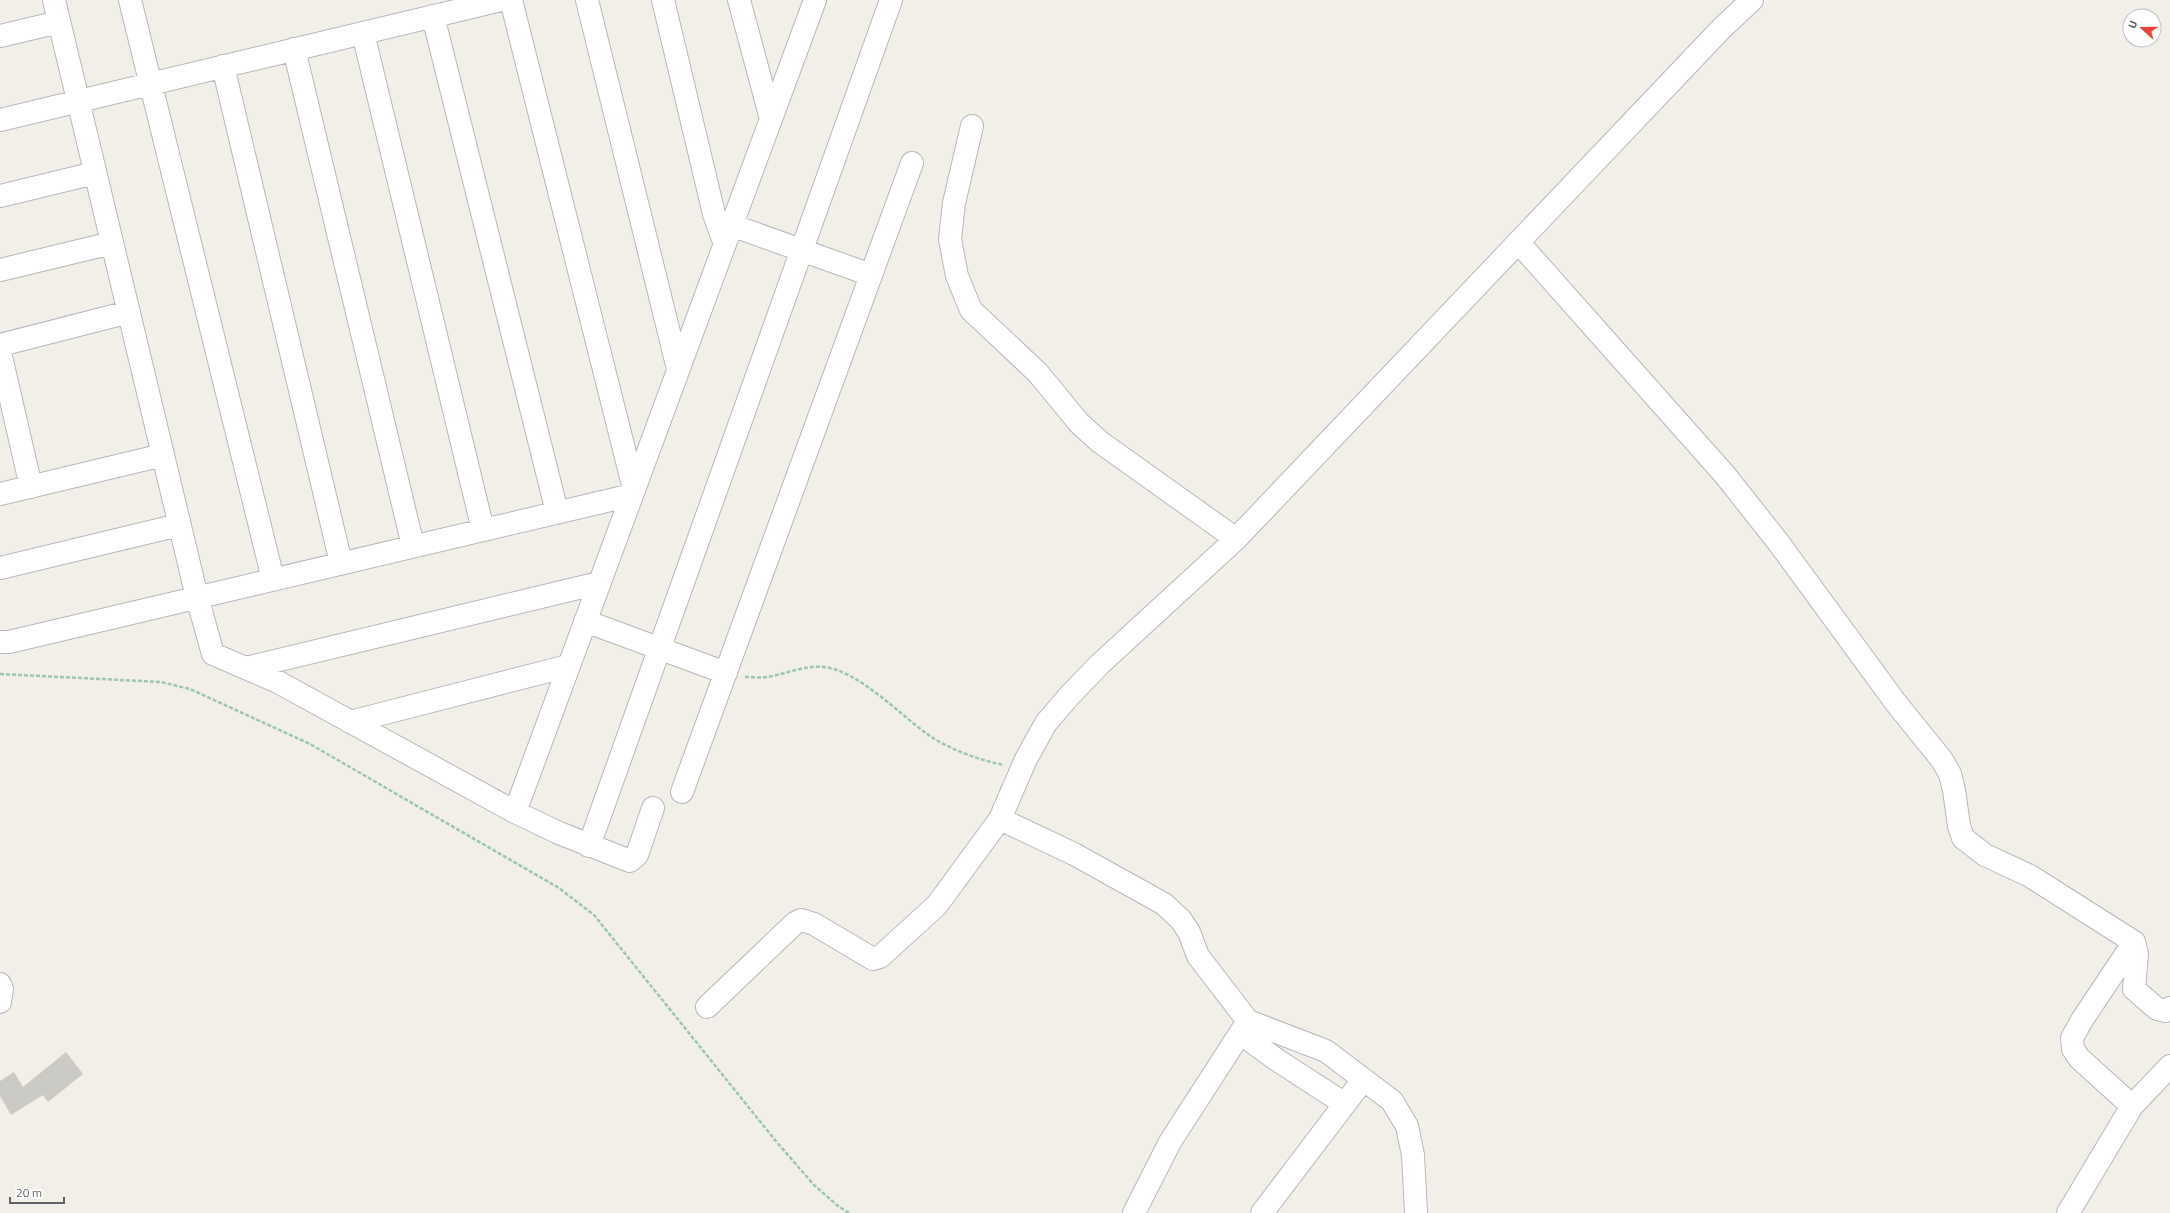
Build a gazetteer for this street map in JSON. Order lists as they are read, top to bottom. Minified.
{"scale_bar":"20 m","north":"left"}
